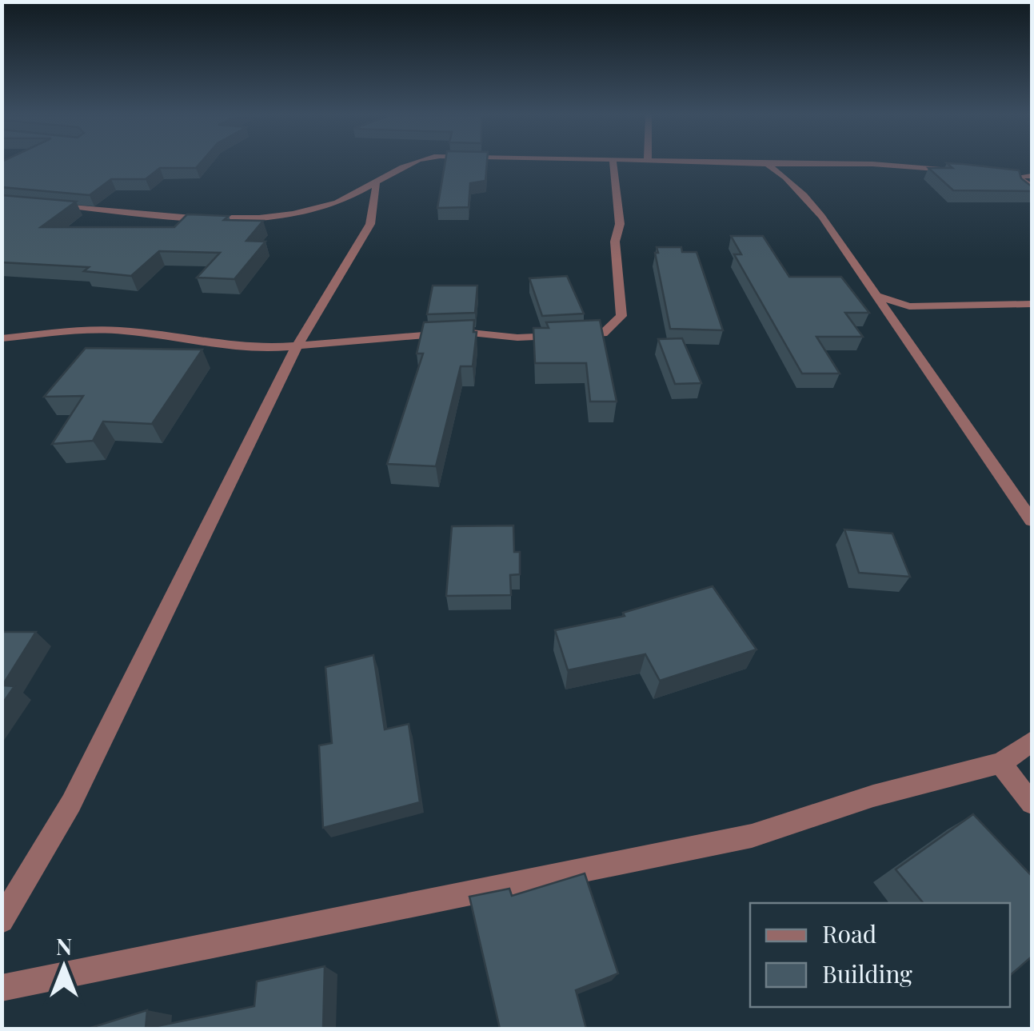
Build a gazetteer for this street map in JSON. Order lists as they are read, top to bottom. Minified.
{"legend":["Road","Building"],"north":"top"}
